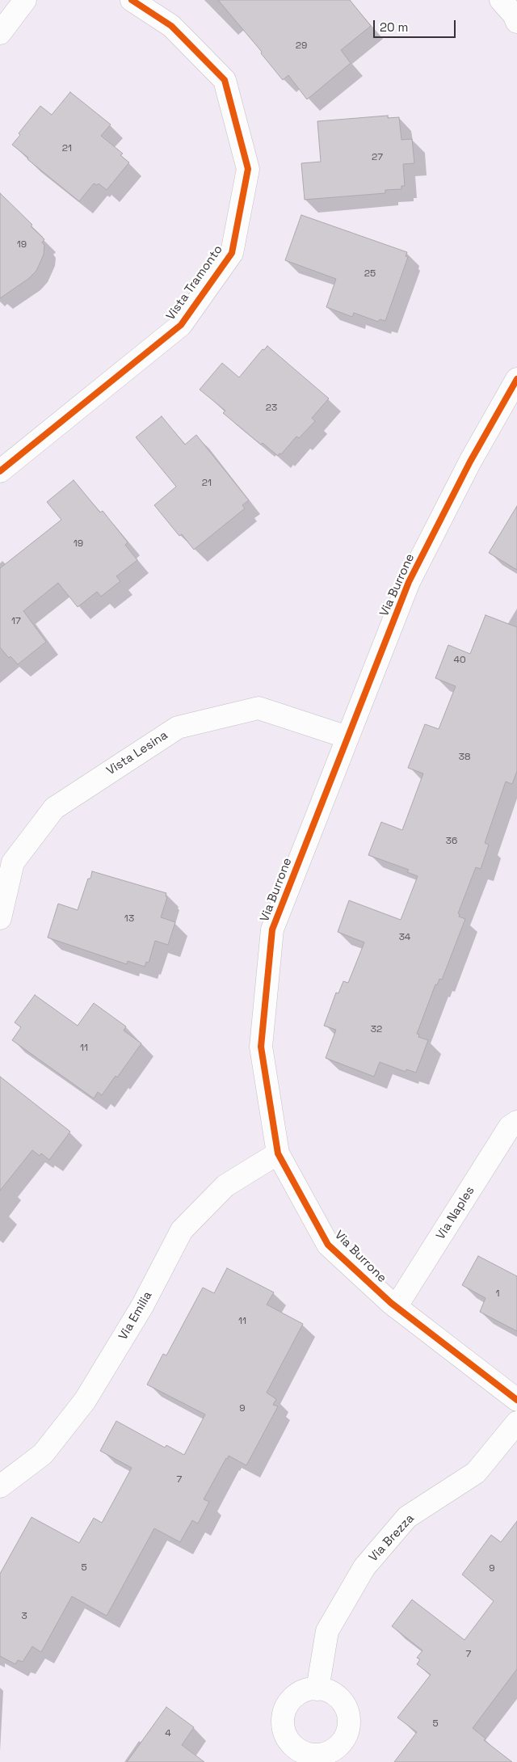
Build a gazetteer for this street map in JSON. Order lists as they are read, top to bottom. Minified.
{"streets":{"street":["Vista Tramonto","Via Burrone","Vista Lesina","Via Naples","Via Emilia","Via Brezza"]},"crossings":[["Via Burrone","Vista Lesina"],["Via Burrone","Via Naples"],["Via Burrone","Via Emilia"]],"house_numbers":["29","21","27","19","25","23","21","19","17","40","38","36","13","34","32","11","1","11","9","7","5","9","3","7","5","4"],"scale_bar":"20 m"}
